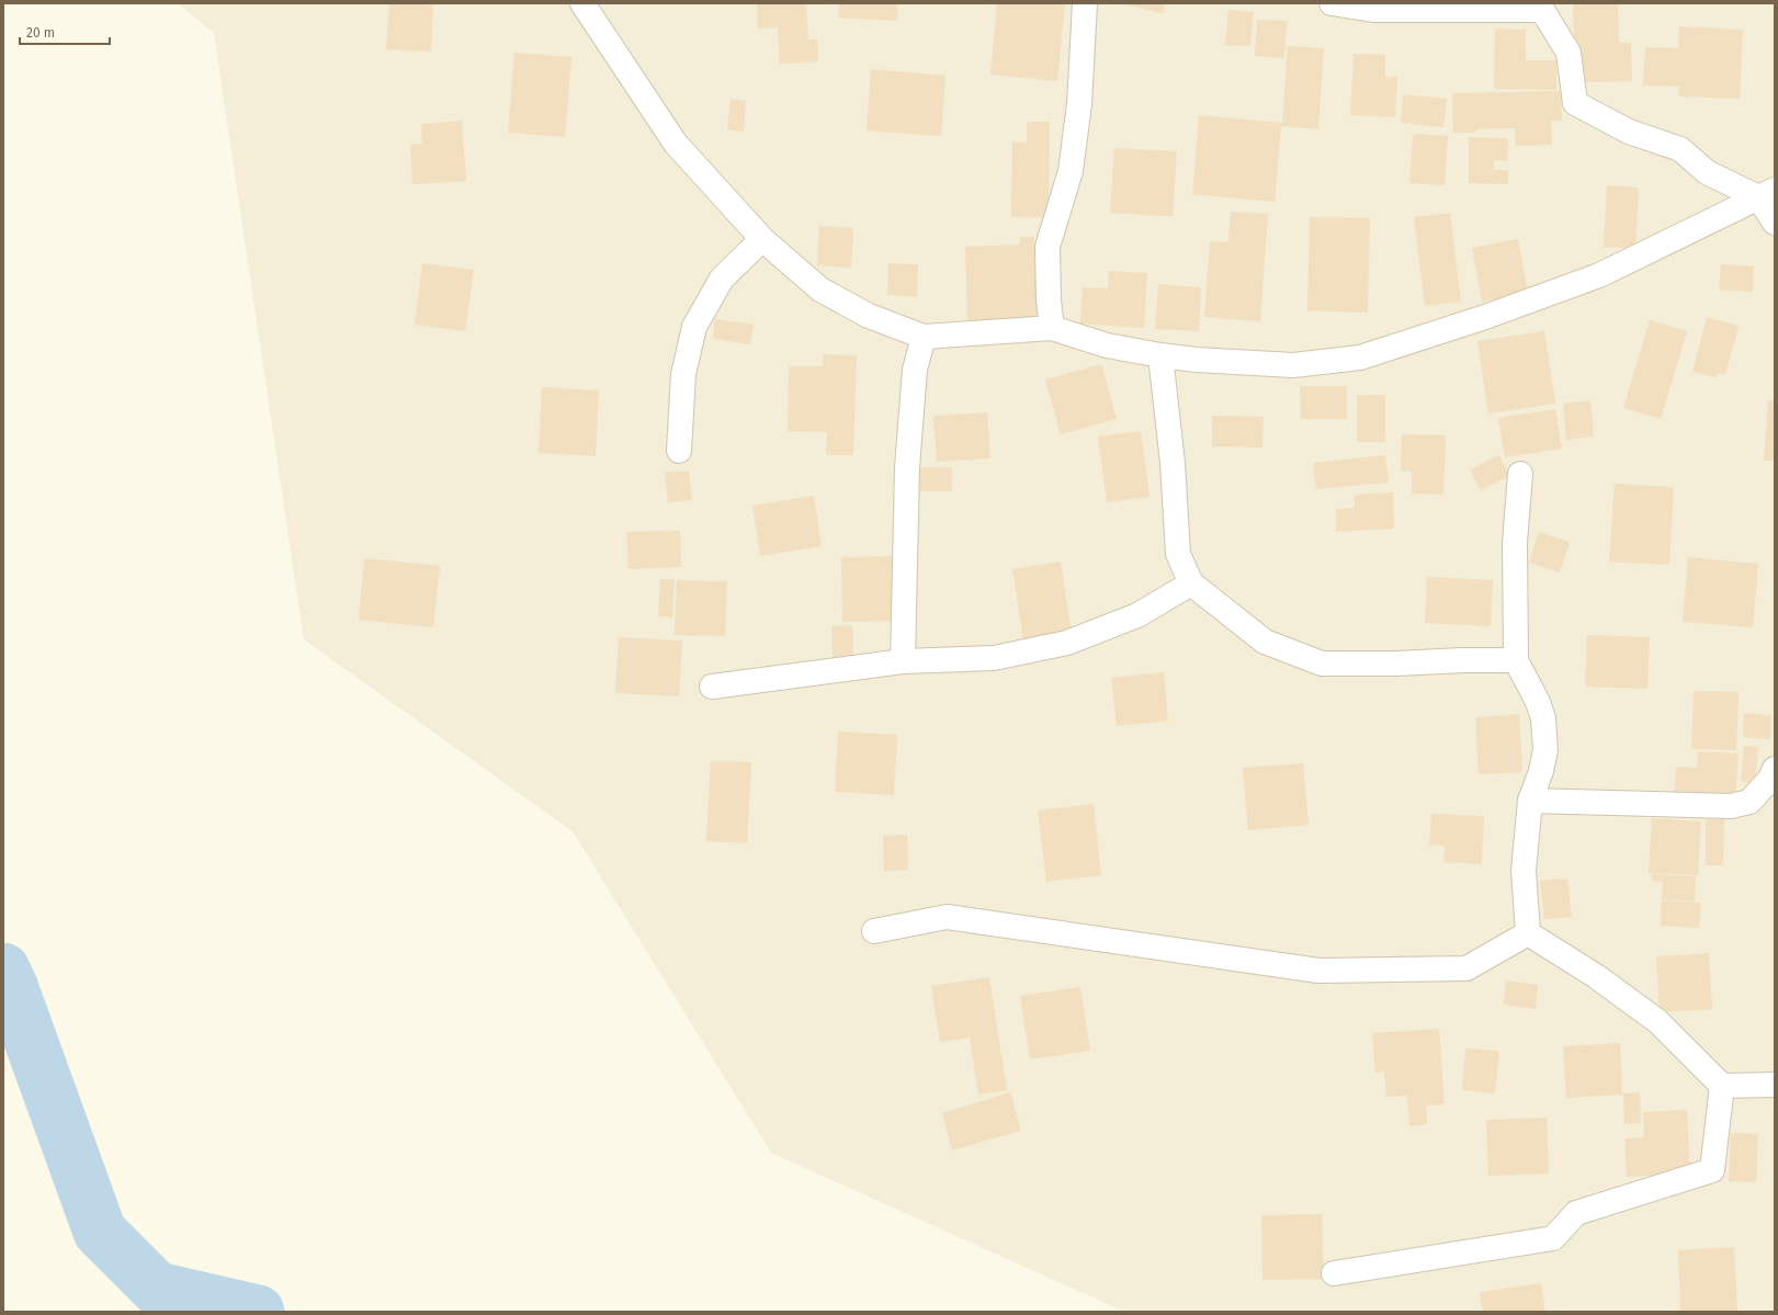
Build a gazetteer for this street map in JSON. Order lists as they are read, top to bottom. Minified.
{"scale_bar":"20 m"}
